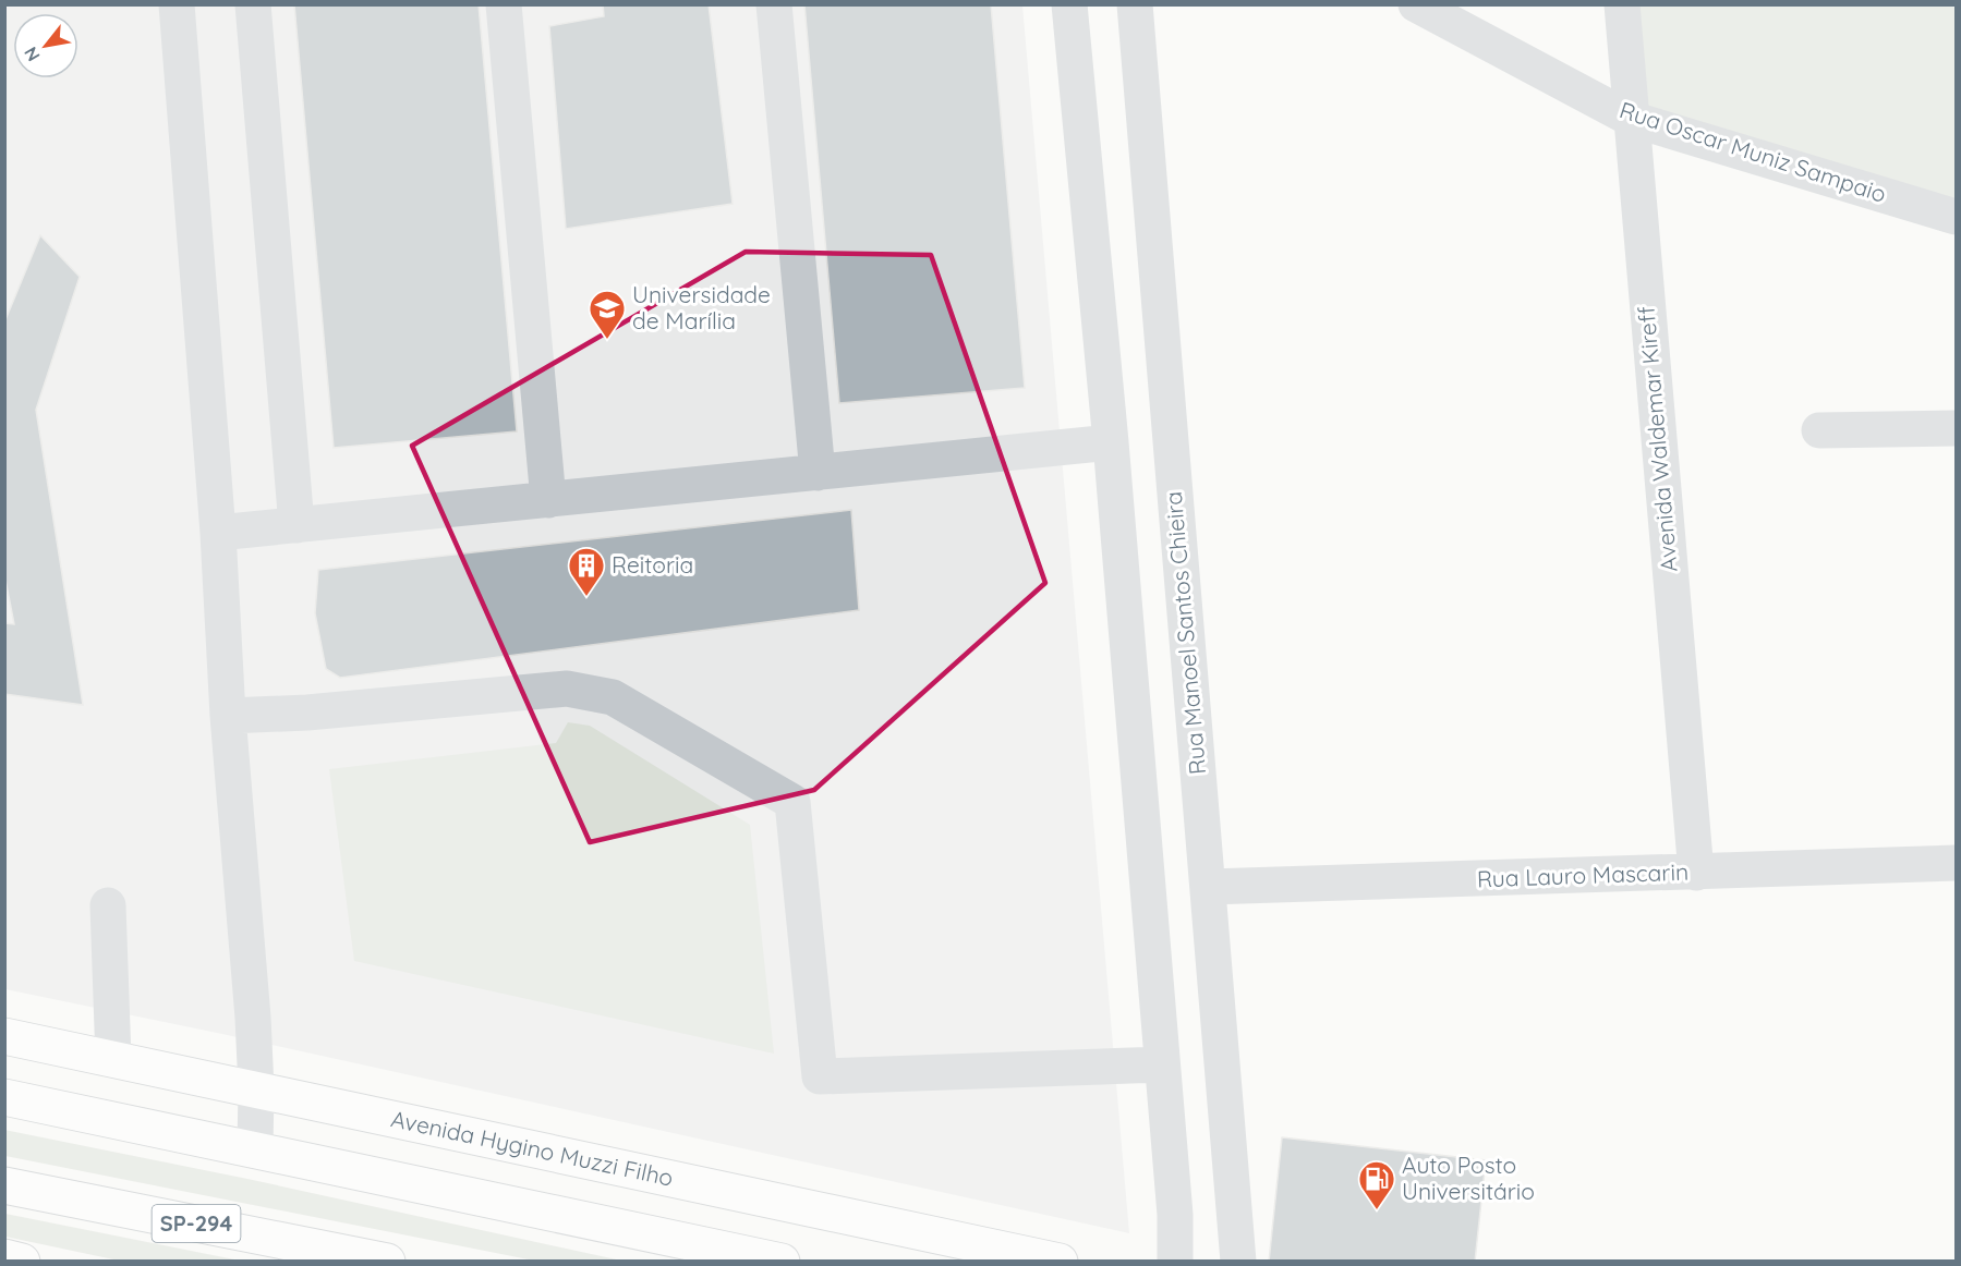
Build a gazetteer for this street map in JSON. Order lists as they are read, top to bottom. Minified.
{"streets":{"main road":["Avenida Hygino Muzzi Filho","SP-294"],"street":["Rua Oscar Muniz Sampaio","Avenida Waldemar Kireff","Rua Manoel Santos Chieira","Rua Lauro Mascarin"]},"crossings":[["Rua Oscar Muniz Sampaio","Avenida Waldemar Kireff"],["Avenida Waldemar Kireff","Rua Lauro Mascarin"],["Rua Manoel Santos Chieira","Rua Lauro Mascarin"]],"places":{"school or university":["Universidade de Marília"],"building":["Reitoria"],"fuel station":["Auto Posto Universitário"]},"north":"bottom left"}
